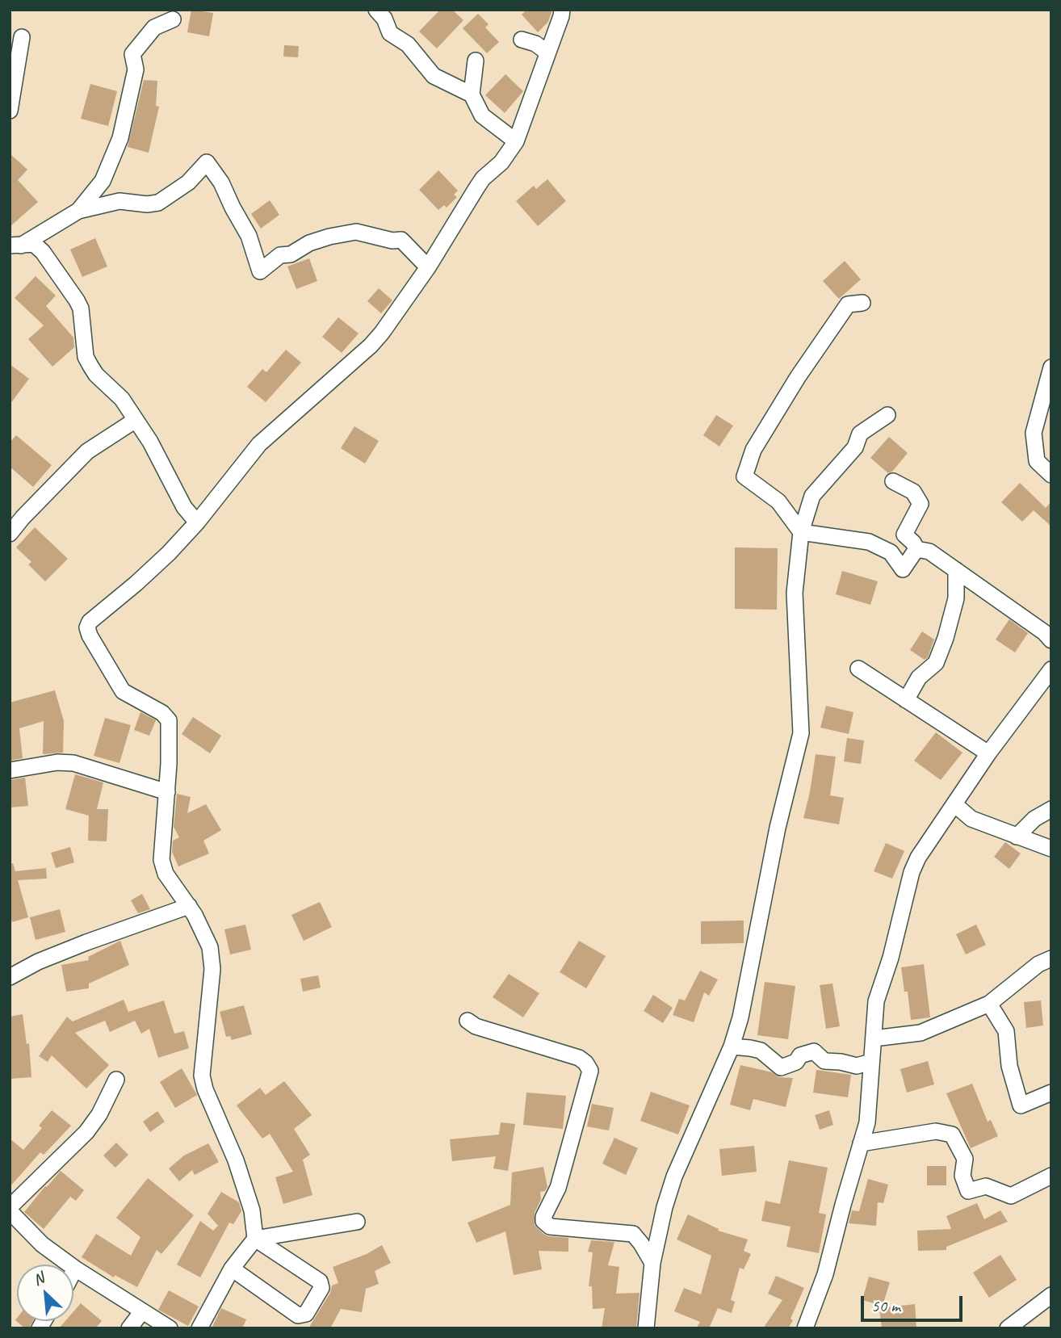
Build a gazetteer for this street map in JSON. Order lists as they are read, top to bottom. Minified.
{"scale_bar":"50 m","north":"top left"}
